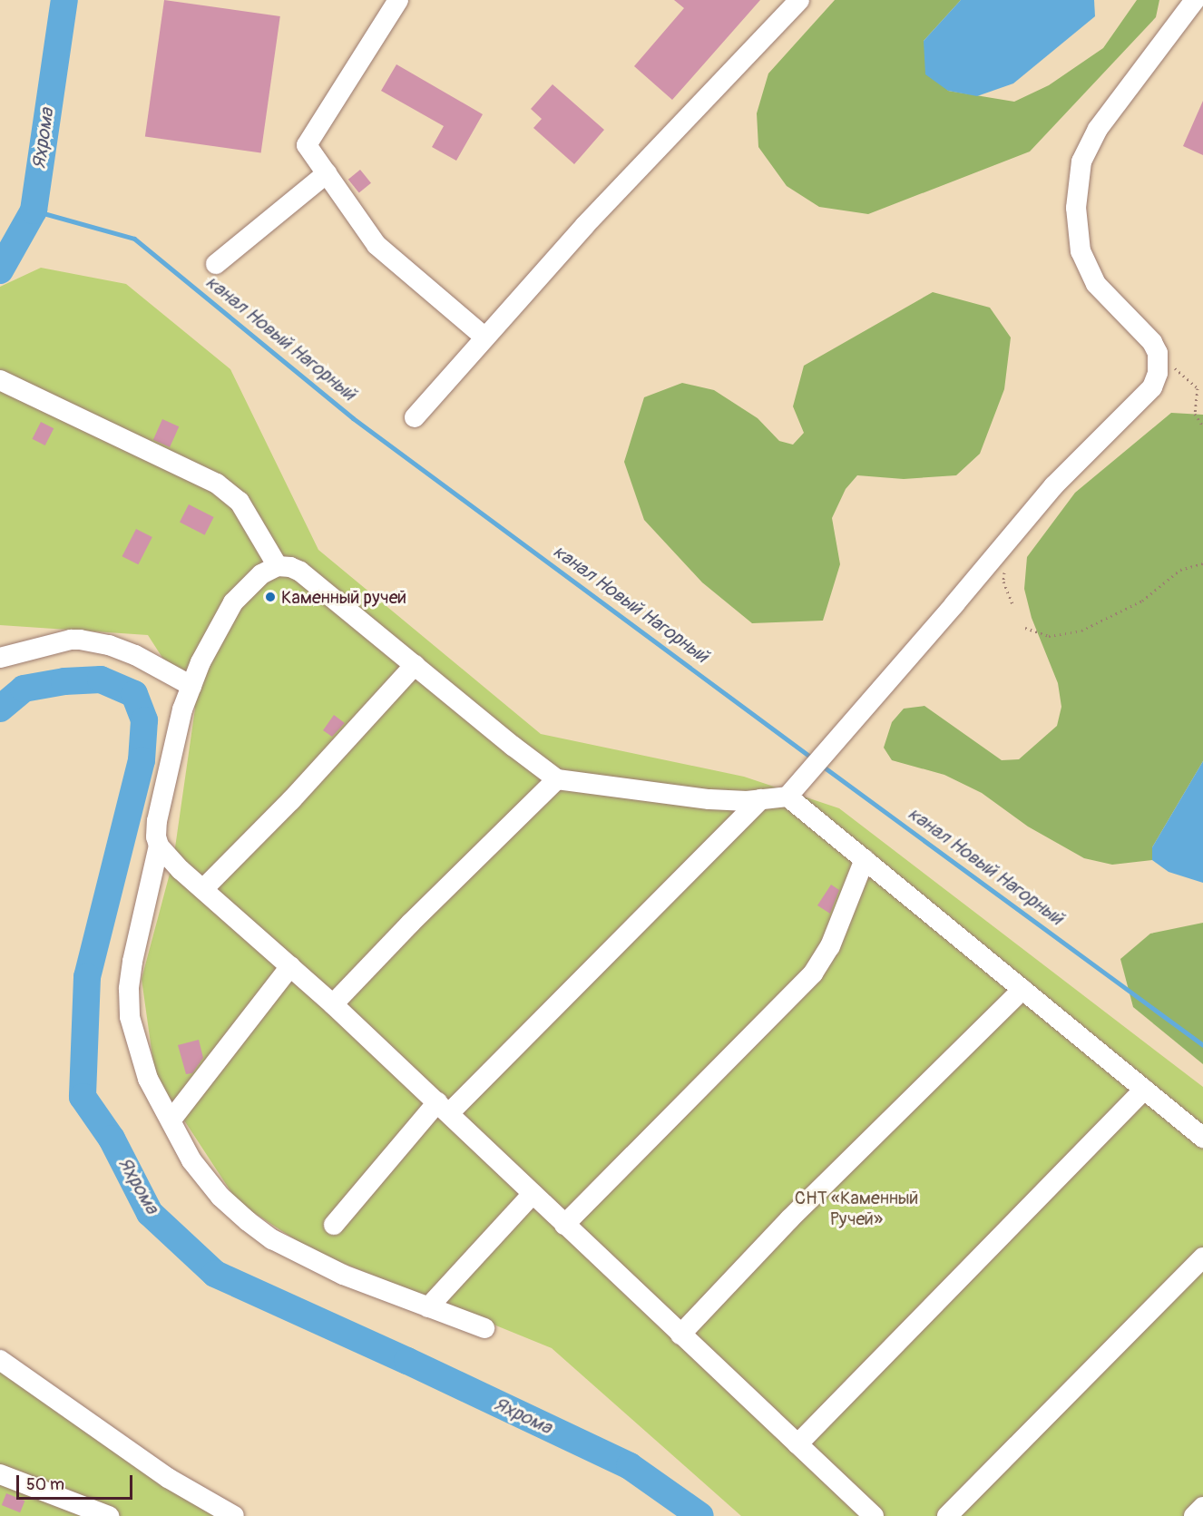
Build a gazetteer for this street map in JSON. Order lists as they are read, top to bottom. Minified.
{"water":["Яхрома","канал Новый Нагорный"],"parks":["СНТ «Каменный Ручей»"],"places":["Каменный ручей"],"scale_bar":"50 m"}
